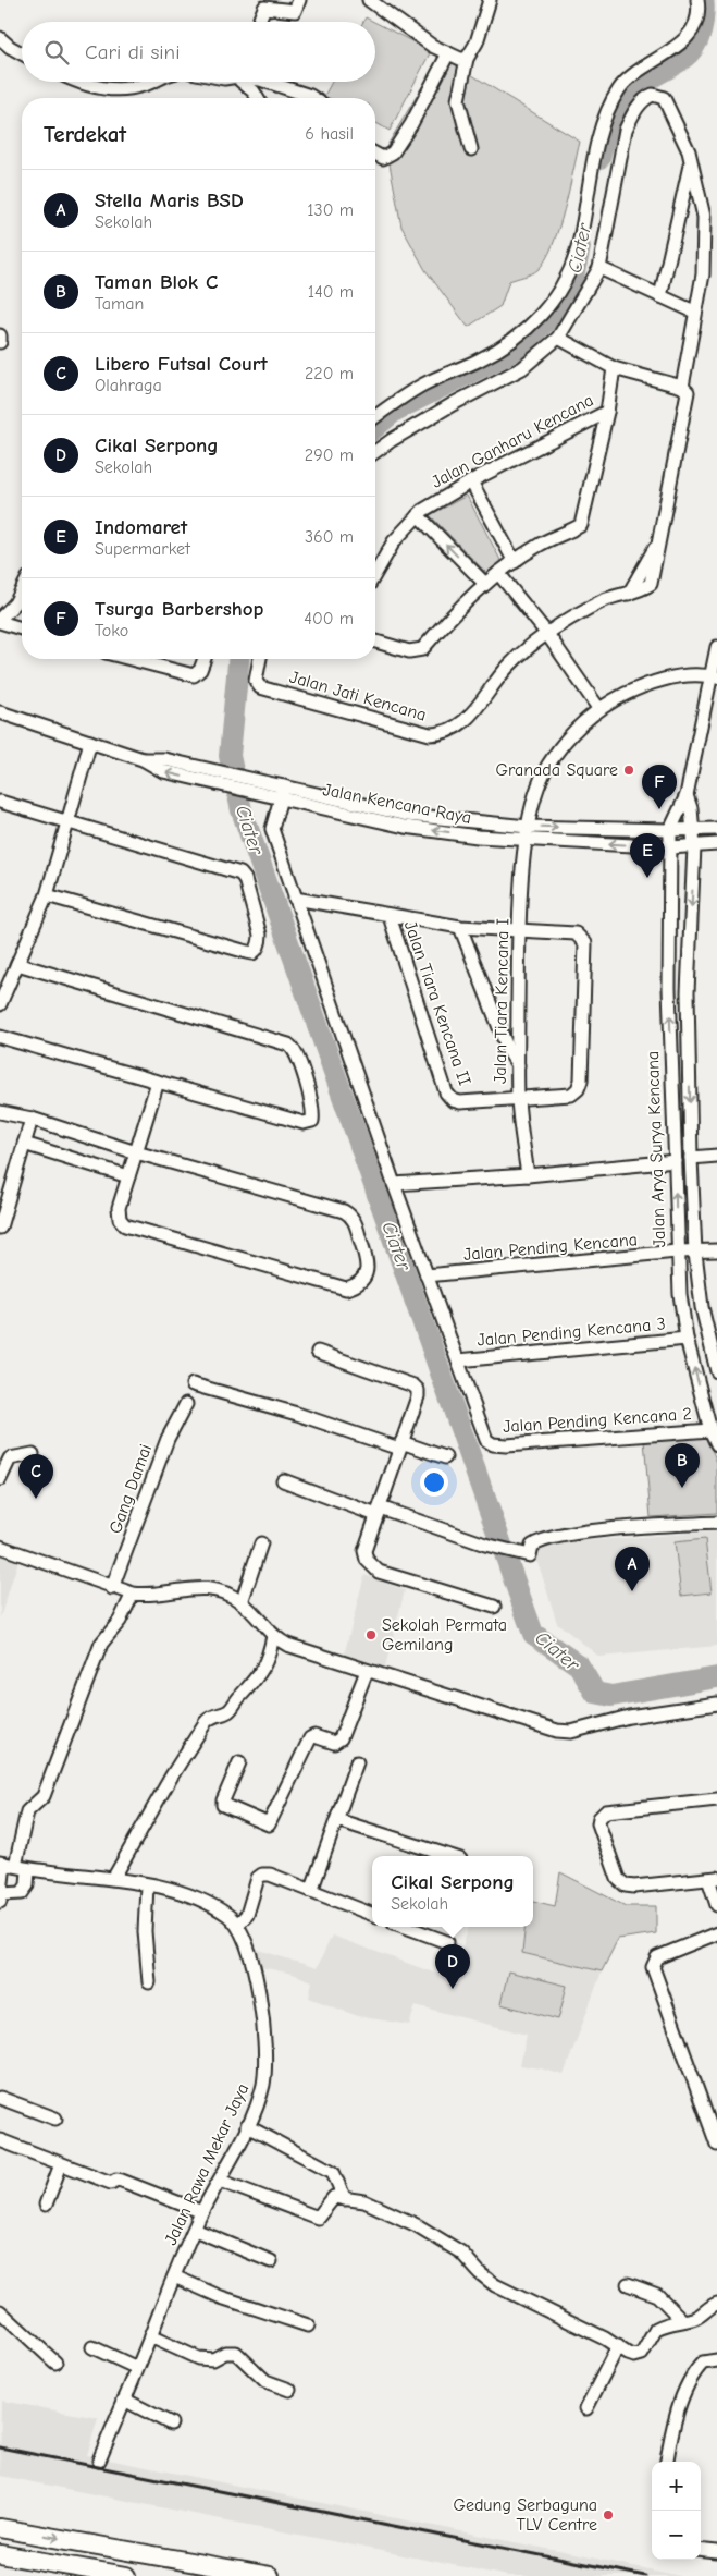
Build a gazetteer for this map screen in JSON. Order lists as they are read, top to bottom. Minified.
{"streets":{"street":["Jalan Ganharu Kencana","Jalan Jati Kencana","Jalan Kencana Raya","Jalan Tiara Kencana I","Jalan Tiara Kencana II","Jalan Arya Surya Kencana","Jalan Pending Kencana","Jalan Pending Kencana 3","Jalan Pending Kencana 2","Gang Damai","Jalan Rawa Mekar Jaya"]},"crossings":[["Jalan Kencana Raya","Jalan Tiara Kencana I"],["Jalan Kencana Raya","Jalan Arya Surya Kencana"],["Jalan Tiara Kencana I","Jalan Tiara Kencana II"],["Jalan Arya Surya Kencana","Jalan Pending Kencana"],["Jalan Arya Surya Kencana","Jalan Pending Kencana 3"],["Jalan Arya Surya Kencana","Jalan Pending Kencana 2"],["Jalan Pending Kencana 3","Jalan Pending Kencana 2"]],"water":["Ciater"],"places":["Granada Square","Sekolah Permata Gemilang","Gedung Serbaguna TLV Centre"],"page":{"search":"Cari di sini","heading":["Terdekat","6 hasil"],"list":[{"mark":"A","name":"Stella Maris BSD","note":"Sekolah","value":"130 m"},{"mark":"B","name":"Taman Blok C","note":"Taman","value":"140 m"},{"mark":"C","name":"Libero Futsal Court","note":"Olahraga","value":"220 m"},{"mark":"D","name":"Cikal Serpong","note":"Sekolah","value":"290 m"},{"mark":"E","name":"Indomaret","note":"Supermarket","value":"360 m"},{"mark":"F","name":"Tsurga Barbershop","note":"Toko","value":"400 m"}],"pins":["F","E","B","C","A","D"],"popup":["Cikal Serpong","Sekolah"],"map_buttons":["+","−"]}}
